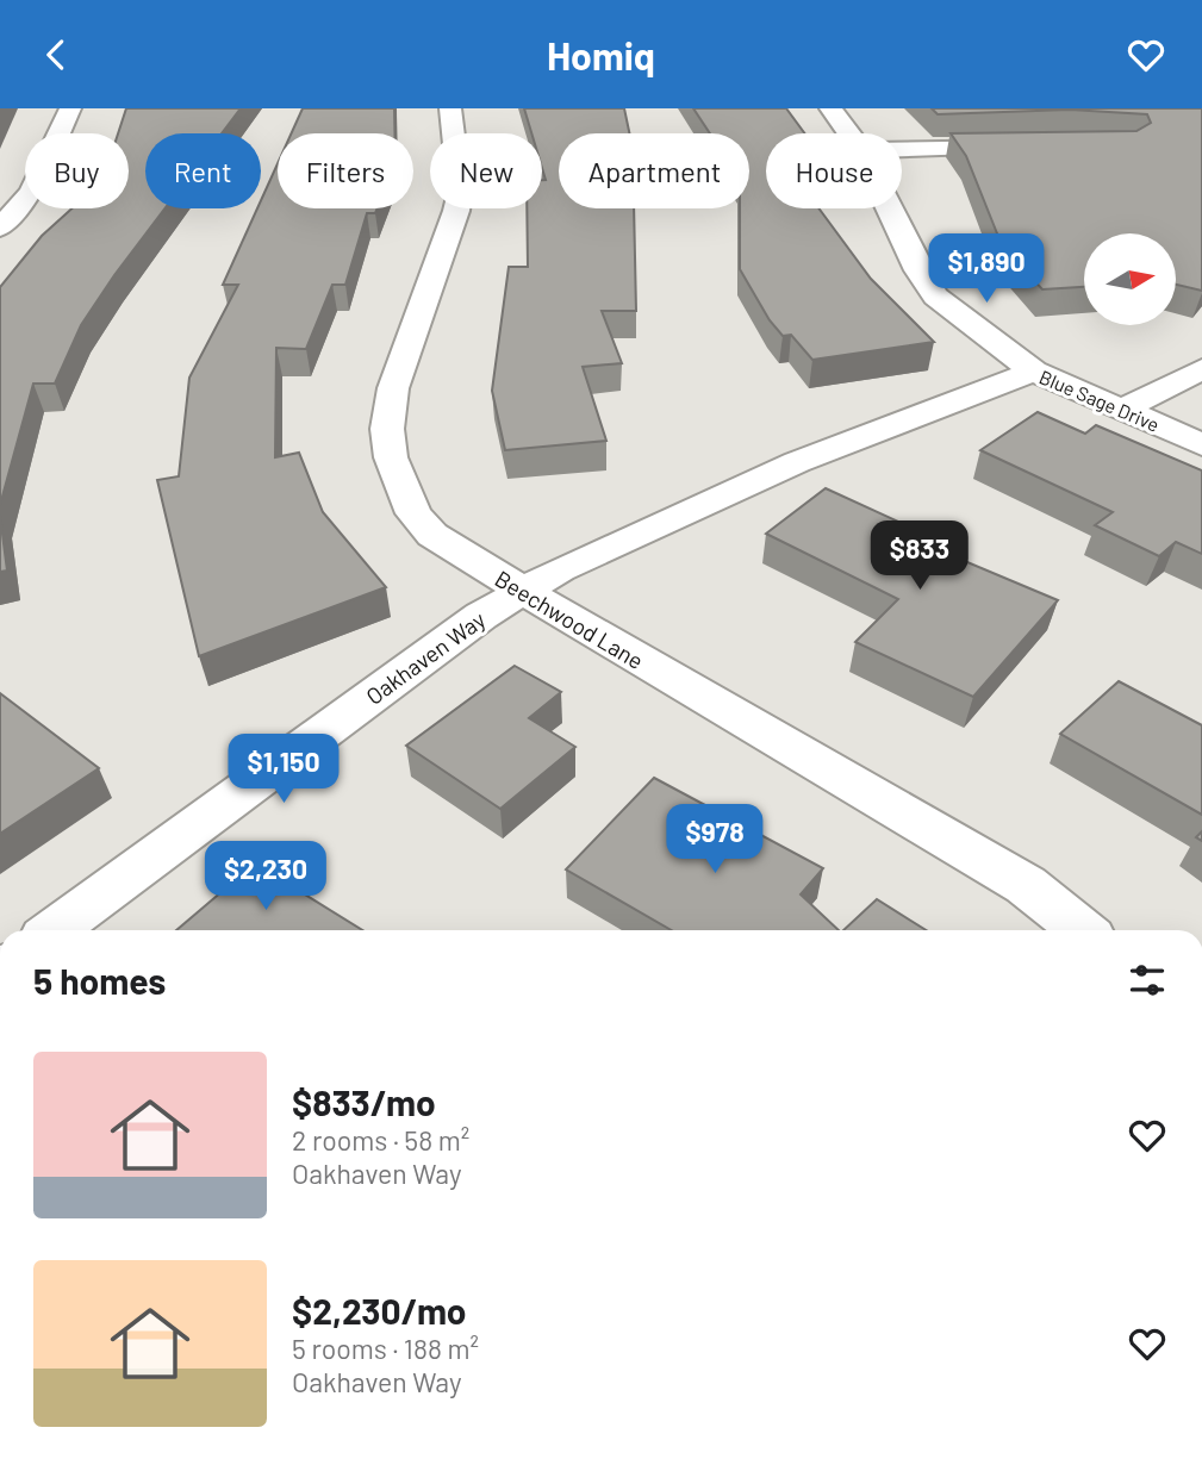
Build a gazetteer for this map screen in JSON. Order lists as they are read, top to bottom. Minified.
{"streets":{"street":["Blue Sage Drive","Beechwood Lane","Oakhaven Way"]},"crossings":[["Blue Sage Drive","Oakhaven Way"],["Beechwood Lane","Oakhaven Way"]],"north":"right","page":{"header":"Homiq","chip":["Buy","Rent","Filters","New","Apartment","House"],"price":["$1,890","$833","$1,150","$978","$2,230"],"heading":"5 homes","list":[{"name":"$833/mo","note":"2 rooms · 58 m² · Oakhaven Way"},{"name":"$2,230/mo","note":"5 rooms · 188 m² · Oakhaven Way"}]}}
